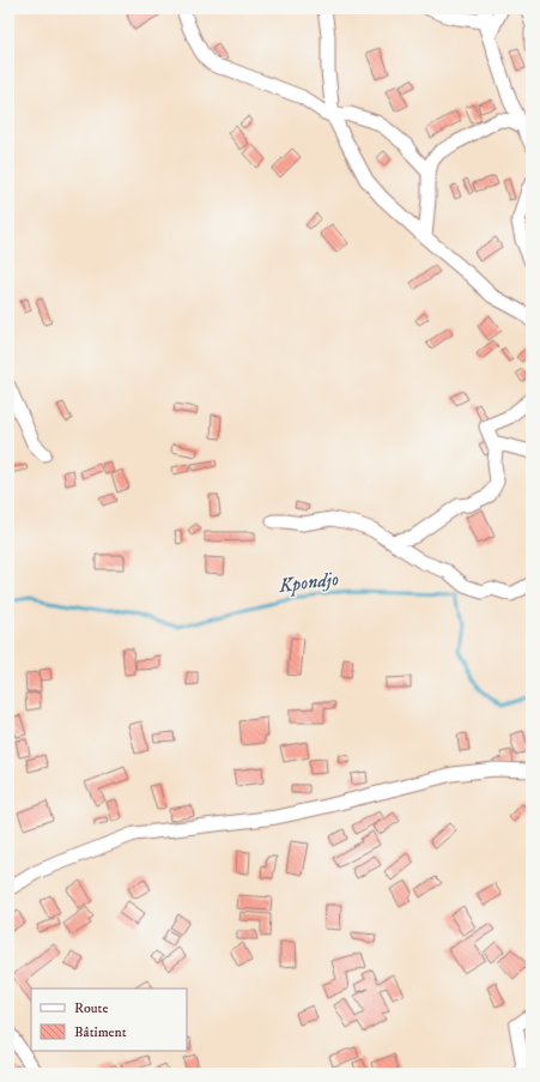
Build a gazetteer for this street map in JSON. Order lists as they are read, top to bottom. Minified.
{"water":["Kpondjo"],"legend":["Route","Bâtiment"]}
